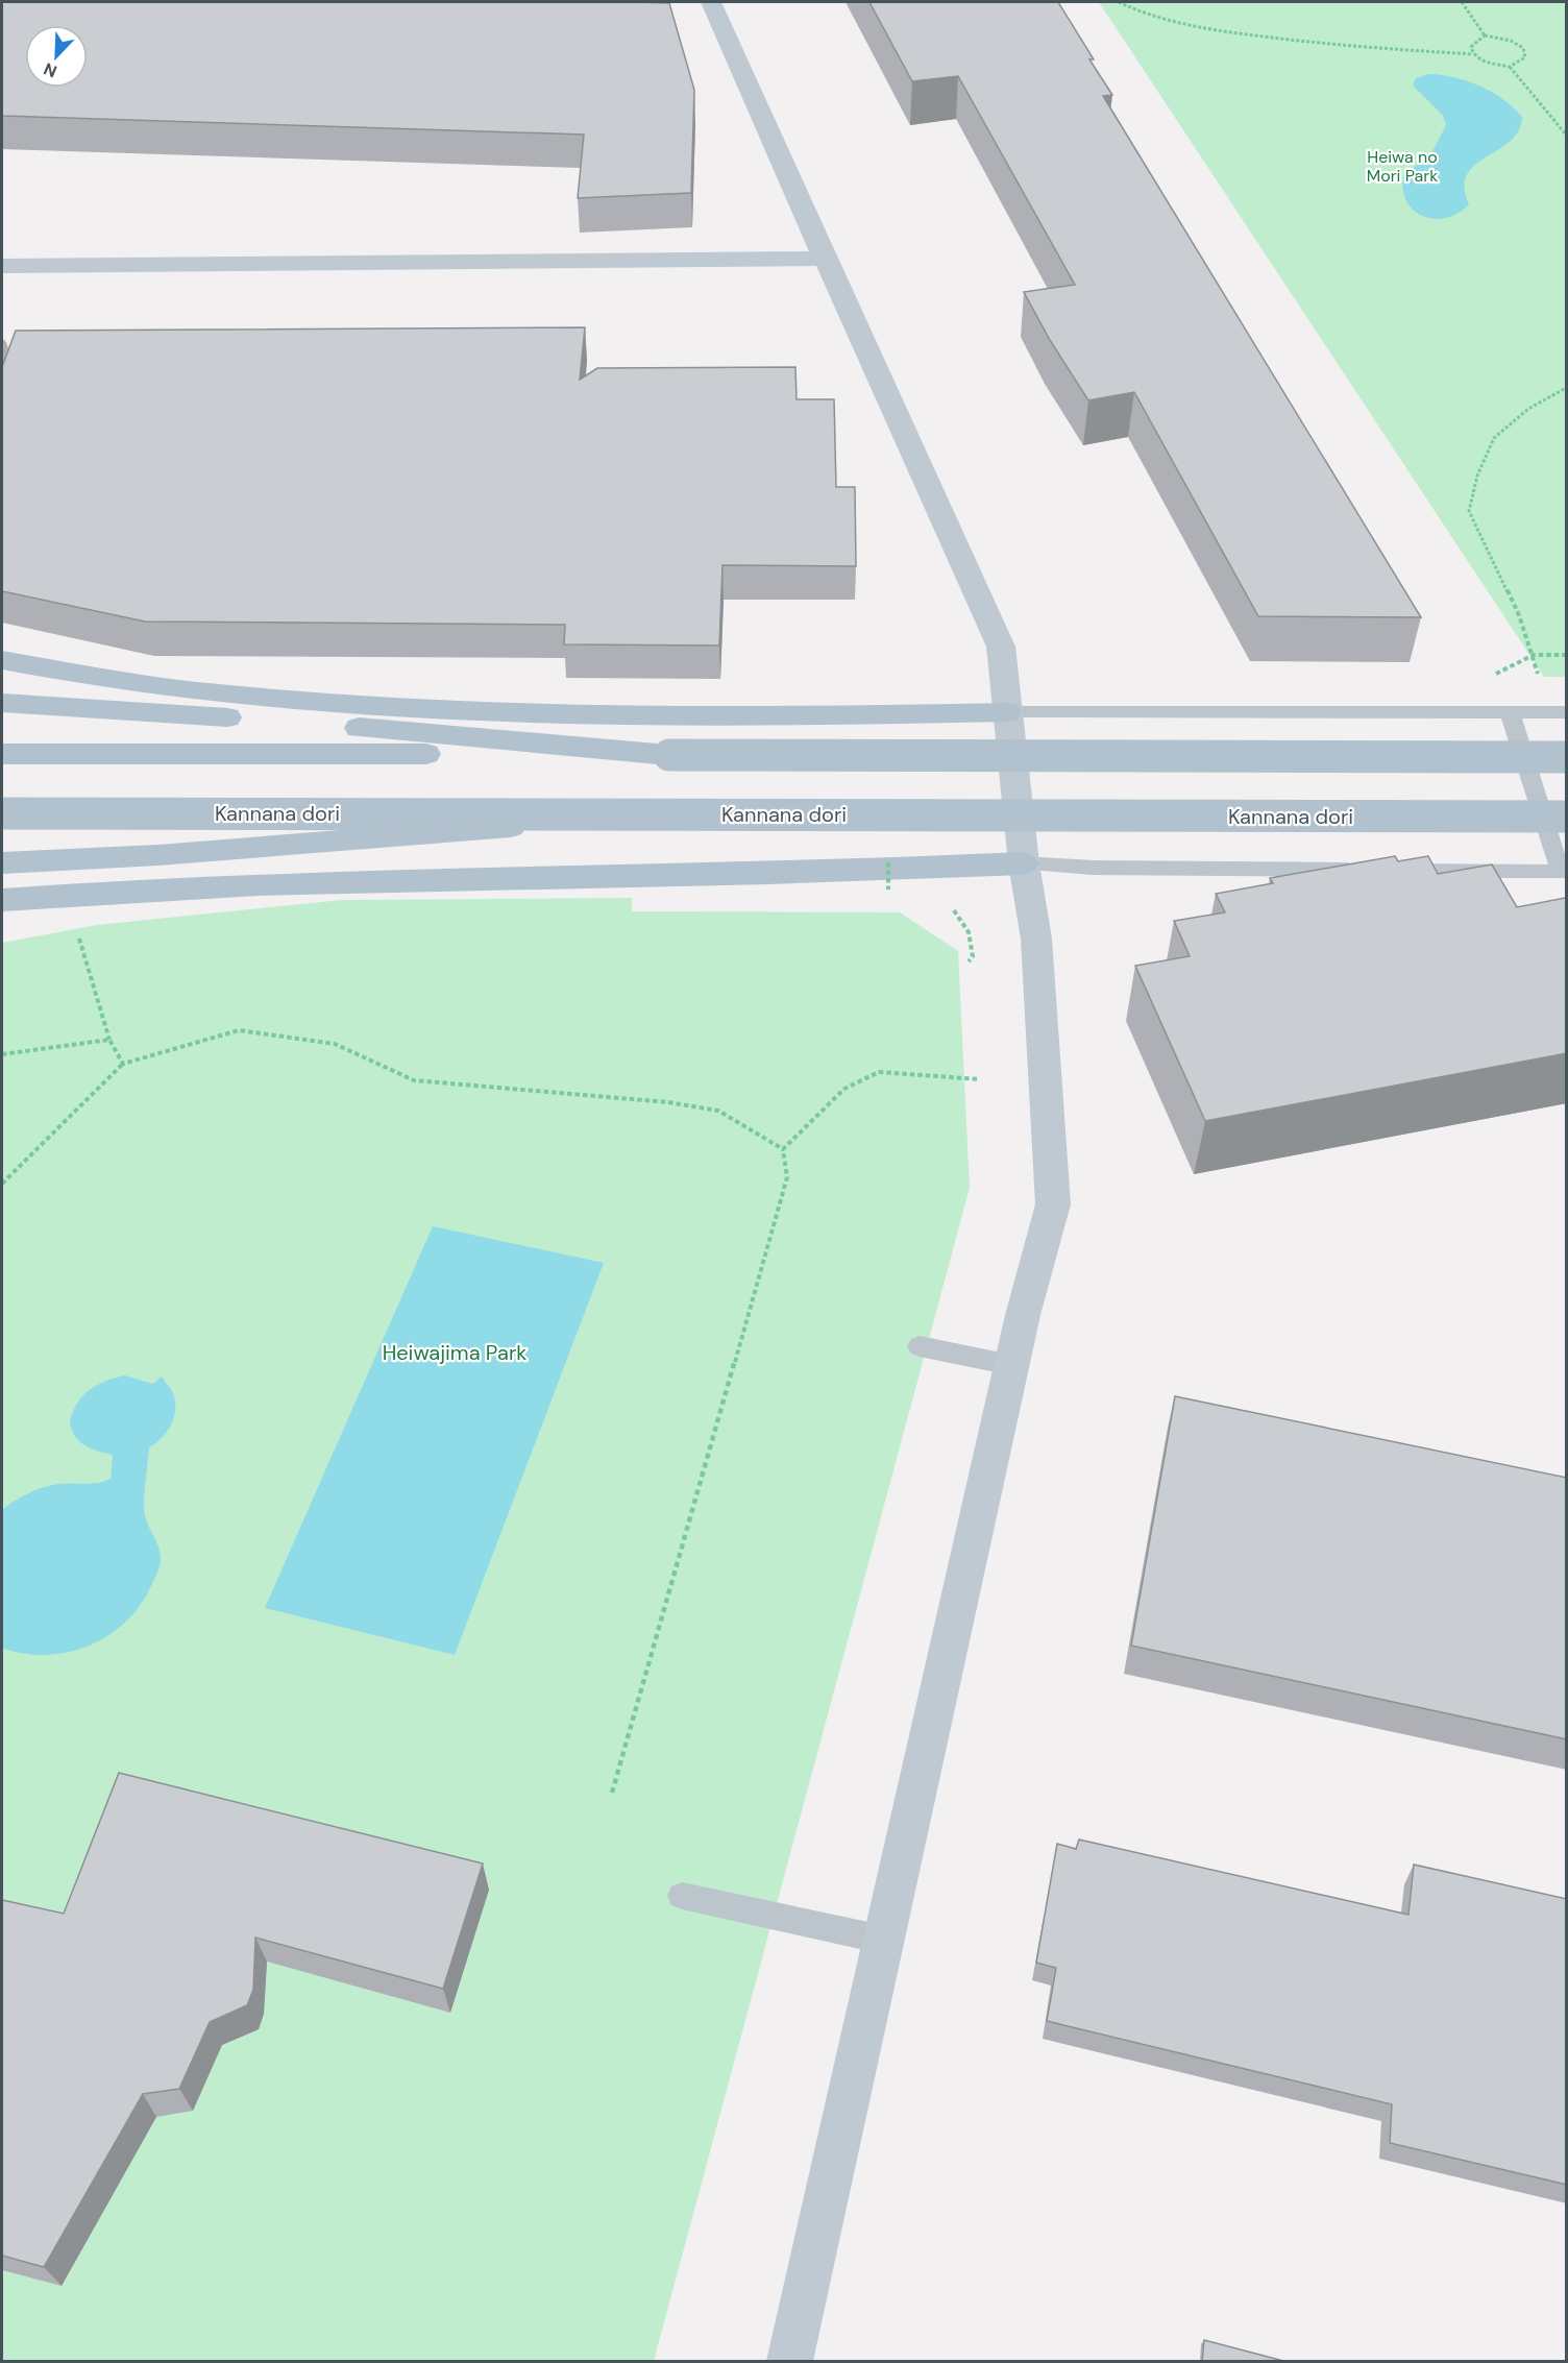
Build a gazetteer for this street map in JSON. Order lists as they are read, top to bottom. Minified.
{"streets":{"main road":["Kannana dori"]},"parks":["Heiwa no Mori Park","Heiwajima Park"],"north":"bottom left"}
